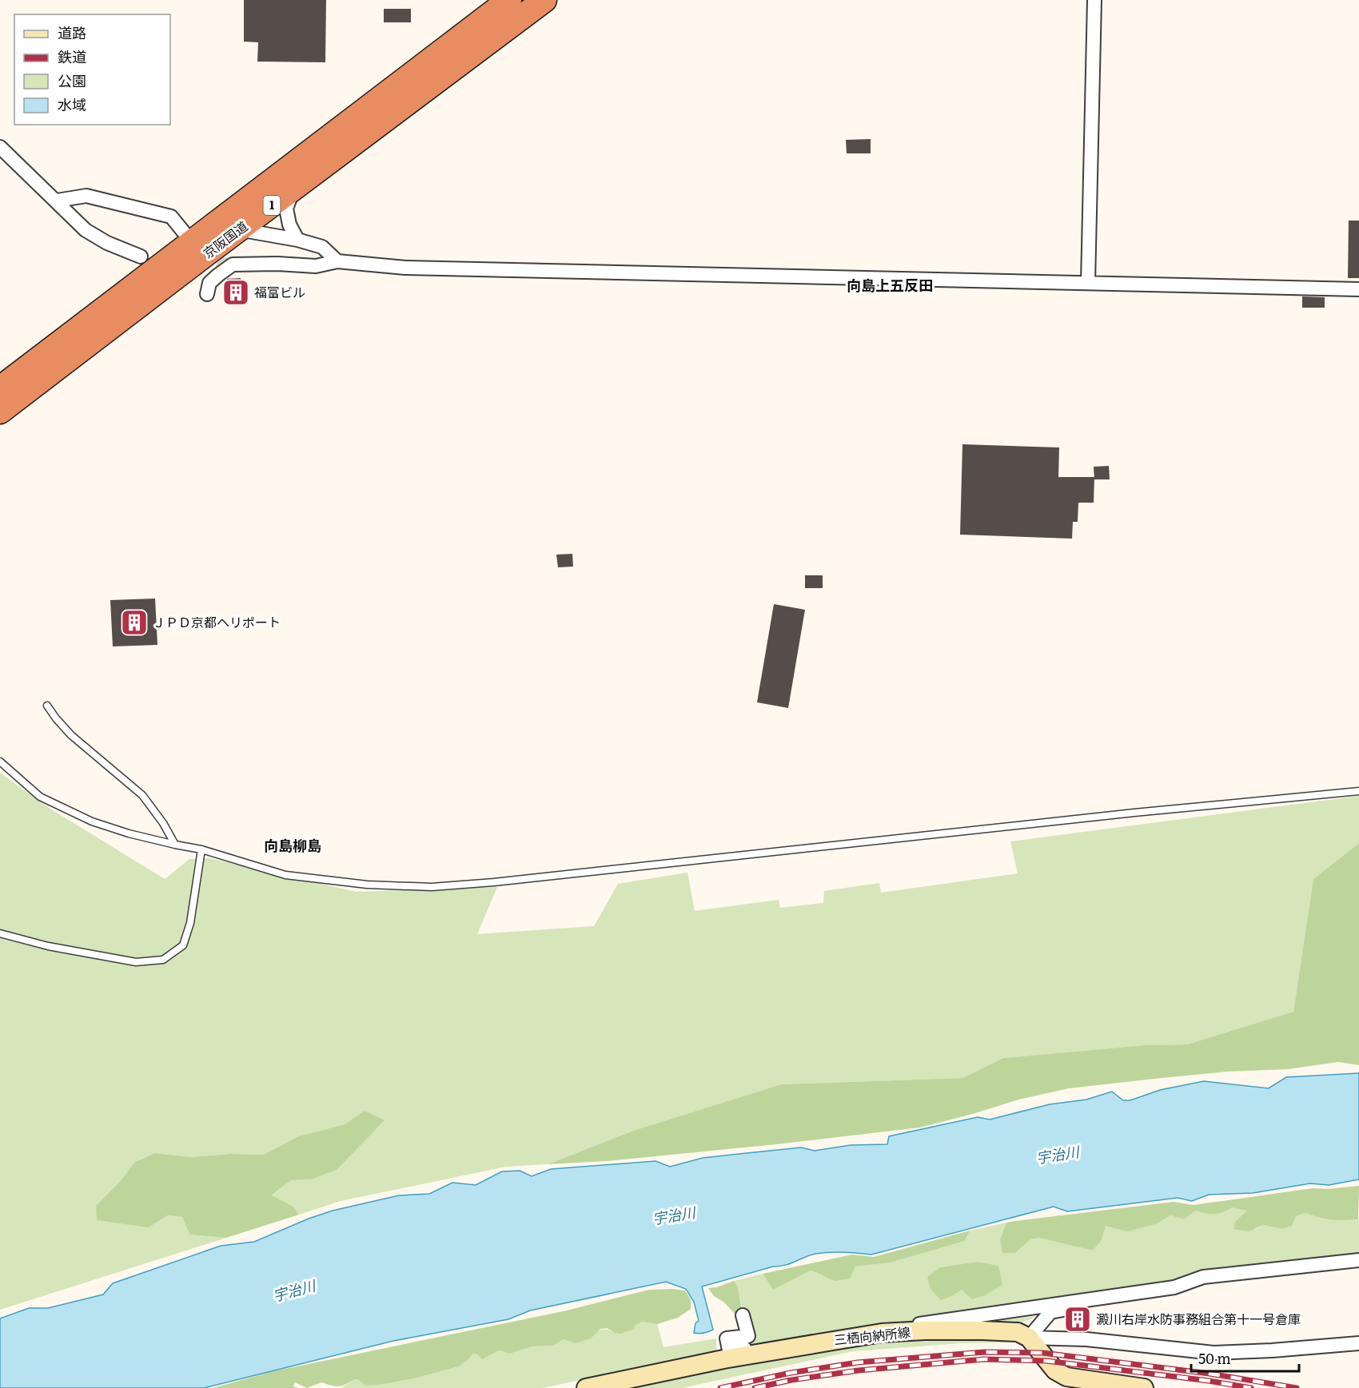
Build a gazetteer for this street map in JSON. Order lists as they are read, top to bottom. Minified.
{"streets":{"highway":["1","京阪国道"],"main road":["三栖向納所線"]},"districts":["向島上五反田","向島柳島"],"water":["宇治川"],"places":{"building":["福富ビル","ＪＰＤ京都ヘリポート","澱川右岸水防事務組合第十一号倉庫"]},"legend":["道路","鉄道","公園","水域"],"scale_bar":"50 m"}
